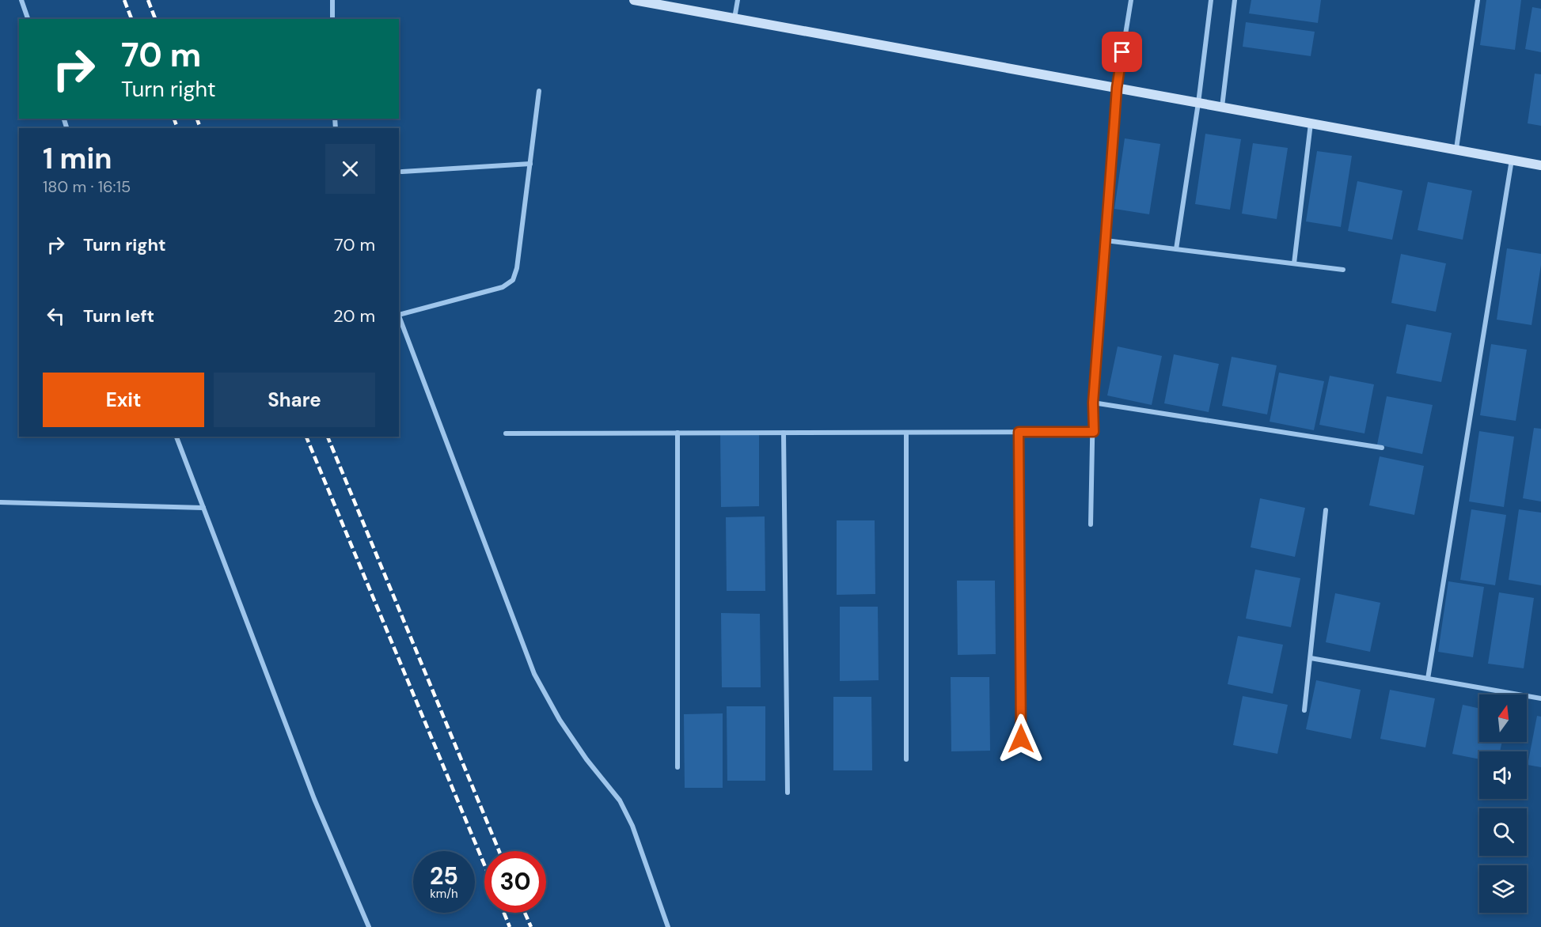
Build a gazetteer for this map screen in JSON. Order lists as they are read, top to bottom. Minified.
{"north":"top","page":{"turn":["70 m","Turn right"],"heading":["1 min","180 m · 16:15"],"list":[{"name":"Turn right","value":"70 m"},{"name":"Turn left","value":"20 m"}],"buttons":["Exit","Share"],"speed":"25 km/h","limit":"30"}}
